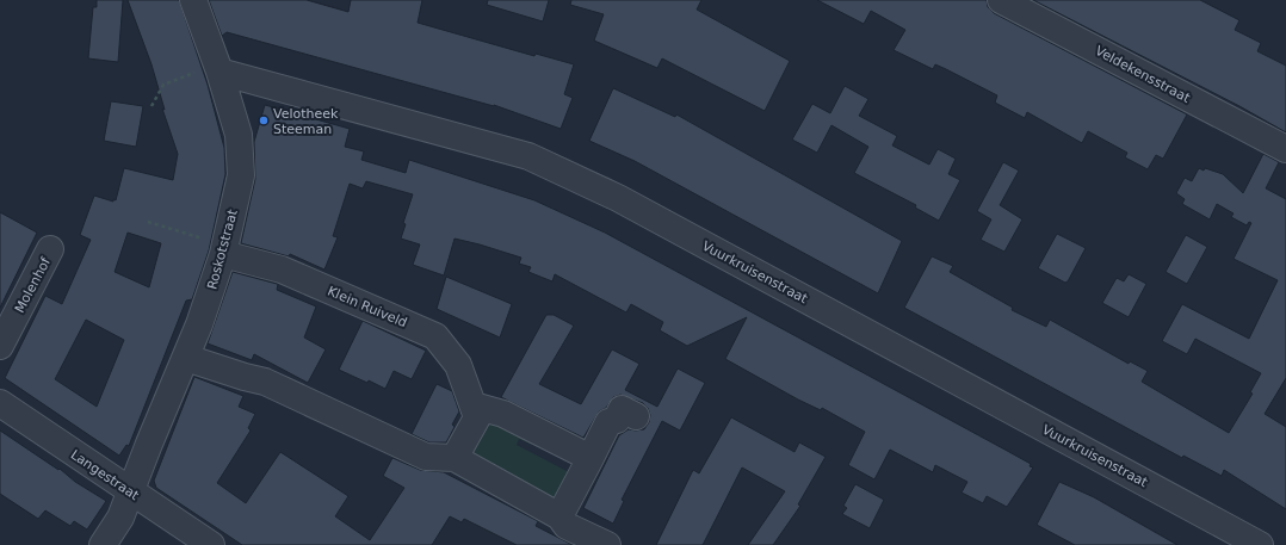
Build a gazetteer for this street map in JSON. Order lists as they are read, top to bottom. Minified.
{"streets":{"street":["Veldekensstraat","Roskotstraat","Vuurkruisenstraat","Molenhof","Klein Ruiveld","Langestraat"]},"crossings":[["Roskotstraat","Vuurkruisenstraat"],["Roskotstraat","Klein Ruiveld"],["Roskotstraat","Langestraat"]],"places":["Velotheek Steeman"]}
